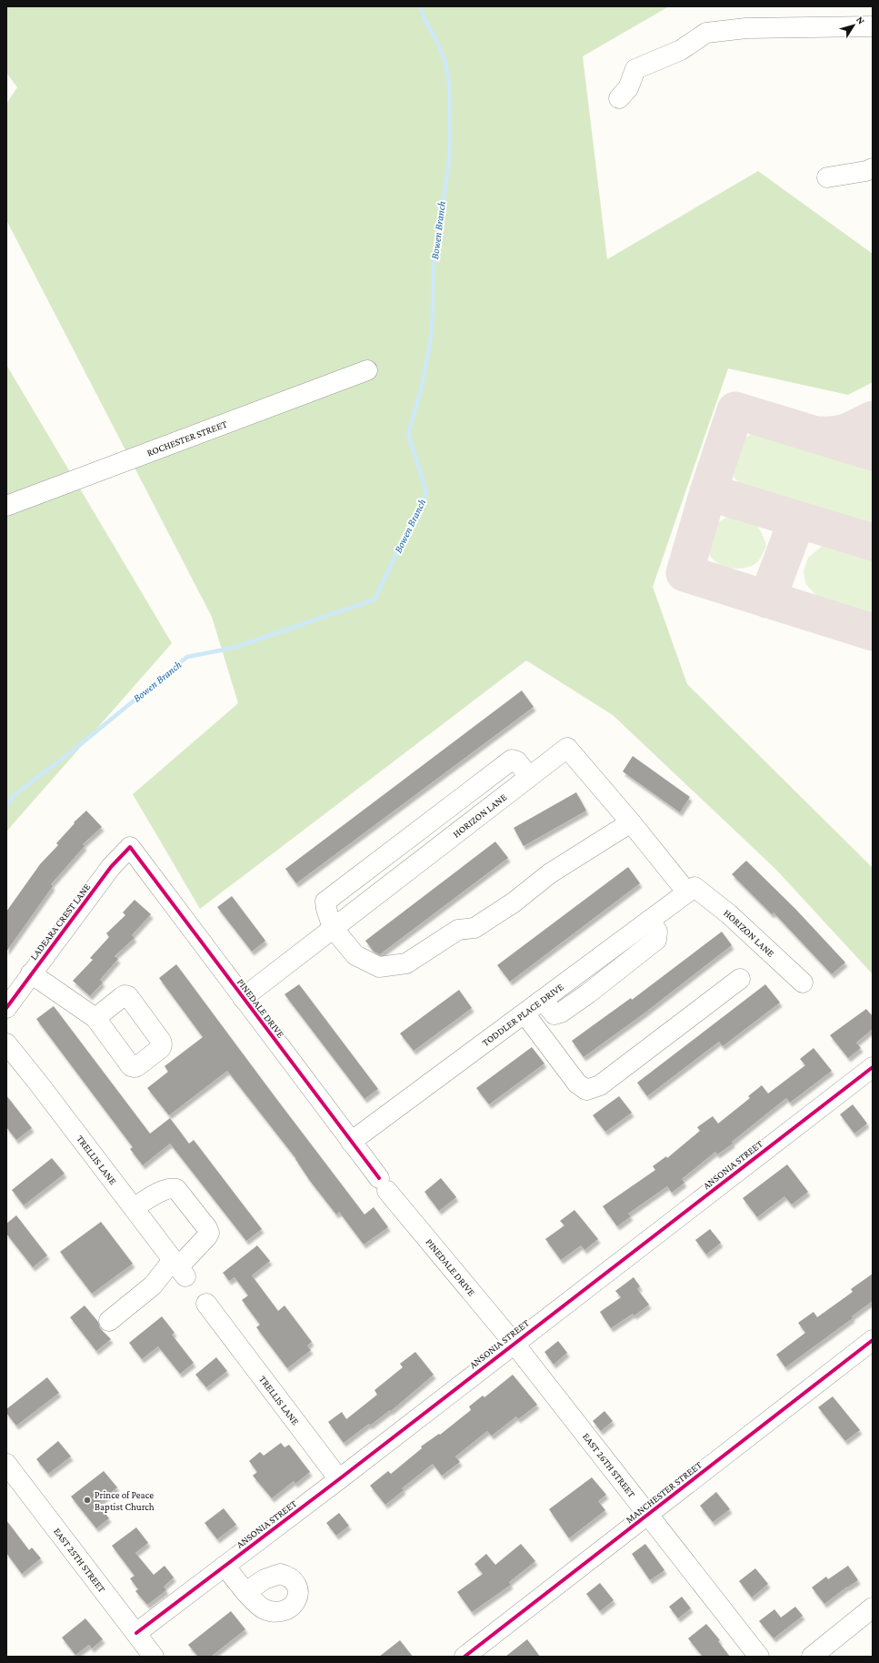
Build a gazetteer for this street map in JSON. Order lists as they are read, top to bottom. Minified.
{"streets":{"street":["ROCHESTER STREET","HORIZON LANE","LADEARA CREST LANE","PINEDALE DRIVE","TODDLER PLACE DRIVE","TRELLIS LANE","ANSONIA STREET","EAST 26TH STREET","MANCHESTER STREET","EAST 25TH STREET"]},"crossings":[["HORIZON LANE","PINEDALE DRIVE"],["HORIZON LANE","TODDLER PLACE DRIVE"],["LADEARA CREST LANE","PINEDALE DRIVE"],["PINEDALE DRIVE","TODDLER PLACE DRIVE"],["PINEDALE DRIVE","ANSONIA STREET"],["PINEDALE DRIVE","EAST 26TH STREET"],["TRELLIS LANE","ANSONIA STREET"],["ANSONIA STREET","EAST 26TH STREET"],["ANSONIA STREET","EAST 25TH STREET"],["EAST 26TH STREET","MANCHESTER STREET"]],"water":["Bowen Branch"],"places":["Prince of Peace Baptist Church"],"north":"top right"}
